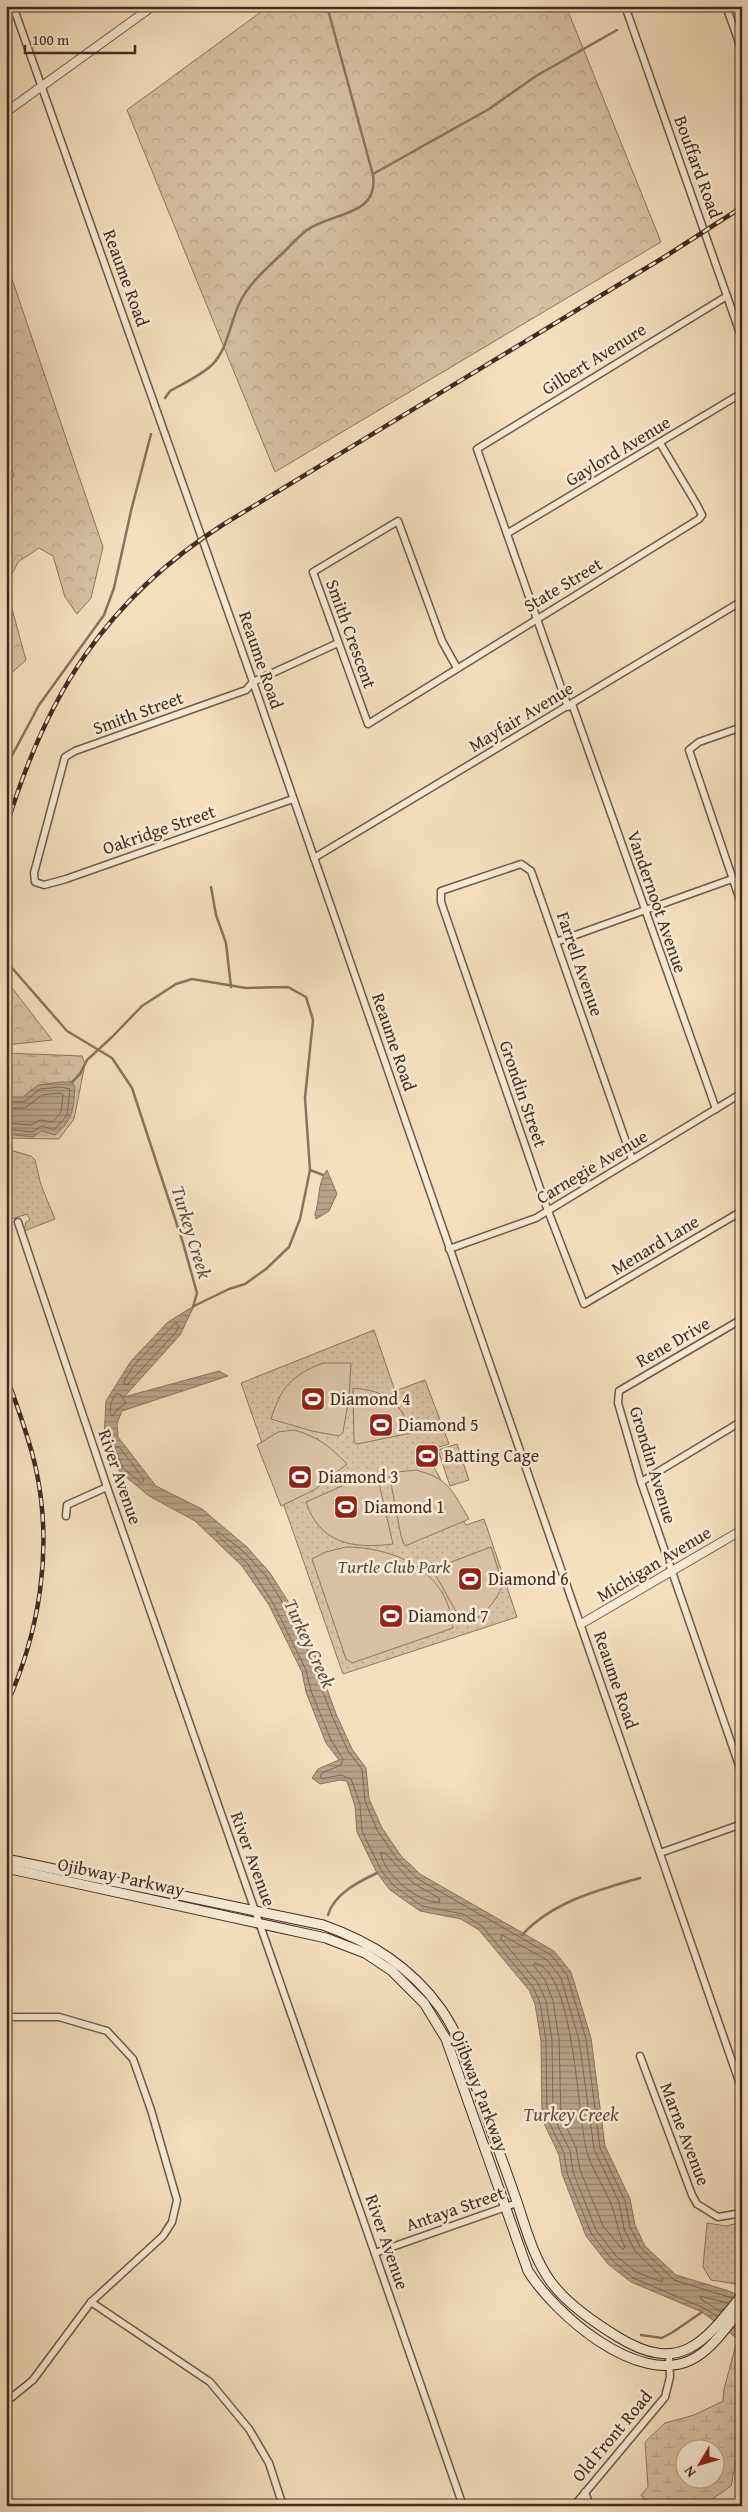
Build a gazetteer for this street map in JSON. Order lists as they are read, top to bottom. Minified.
{"streets":{"main road":["Ojibway Parkway"],"street":["Bouffard Road","Reaume Road","Gilbert Avenure","Gaylord Avenue","State Street","Smith Crescent","Smith Street","Mayfair Avenue","Oakridge Street","Vandernoot Avenue","Farrell Avenue","Grondin Street","Carnegie Avenue","Menard Lane","Rene Drive","Grondin Avenue","River Avenue","Michigan Avenue","Marne Avenue","Antaya Street","Old Front Road"]},"crossings":[["Bouffard Road","Gilbert Avenure"],["Reaume Road","Smith Street"],["Reaume Road","Mayfair Avenue"],["Reaume Road","Oakridge Street"],["Reaume Road","Carnegie Avenue"],["Reaume Road","Michigan Avenue"],["Gilbert Avenure","Vandernoot Avenue"],["Gaylord Avenue","State Street"],["Gaylord Avenue","Vandernoot Avenue"],["State Street","Smith Crescent"],["State Street","Vandernoot Avenue"],["Smith Crescent","Smith Street"],["Smith Street","Oakridge Street"],["Mayfair Avenue","Vandernoot Avenue"],["Vandernoot Avenue","Carnegie Avenue"],["Farrell Avenue","Grondin Street"],["Farrell Avenue","Carnegie Avenue"],["Grondin Street","Carnegie Avenue"],["Grondin Street","Menard Lane"],["Rene Drive","Grondin Avenue"],["Grondin Avenue","Michigan Avenue"],["River Avenue","Ojibway Parkway"],["River Avenue","Antaya Street"],["Ojibway Parkway","Antaya Street"],["Ojibway Parkway","Old Front Road"]],"water":["Turkey Creek"],"parks":["Turtle Club Park"],"places":{"sports":["Diamond 4","Diamond 5","Batting Cage","Diamond 3","Diamond 1","Diamond 6","Diamond 7"]},"scale_bar":"100 m","north":"bottom left"}
